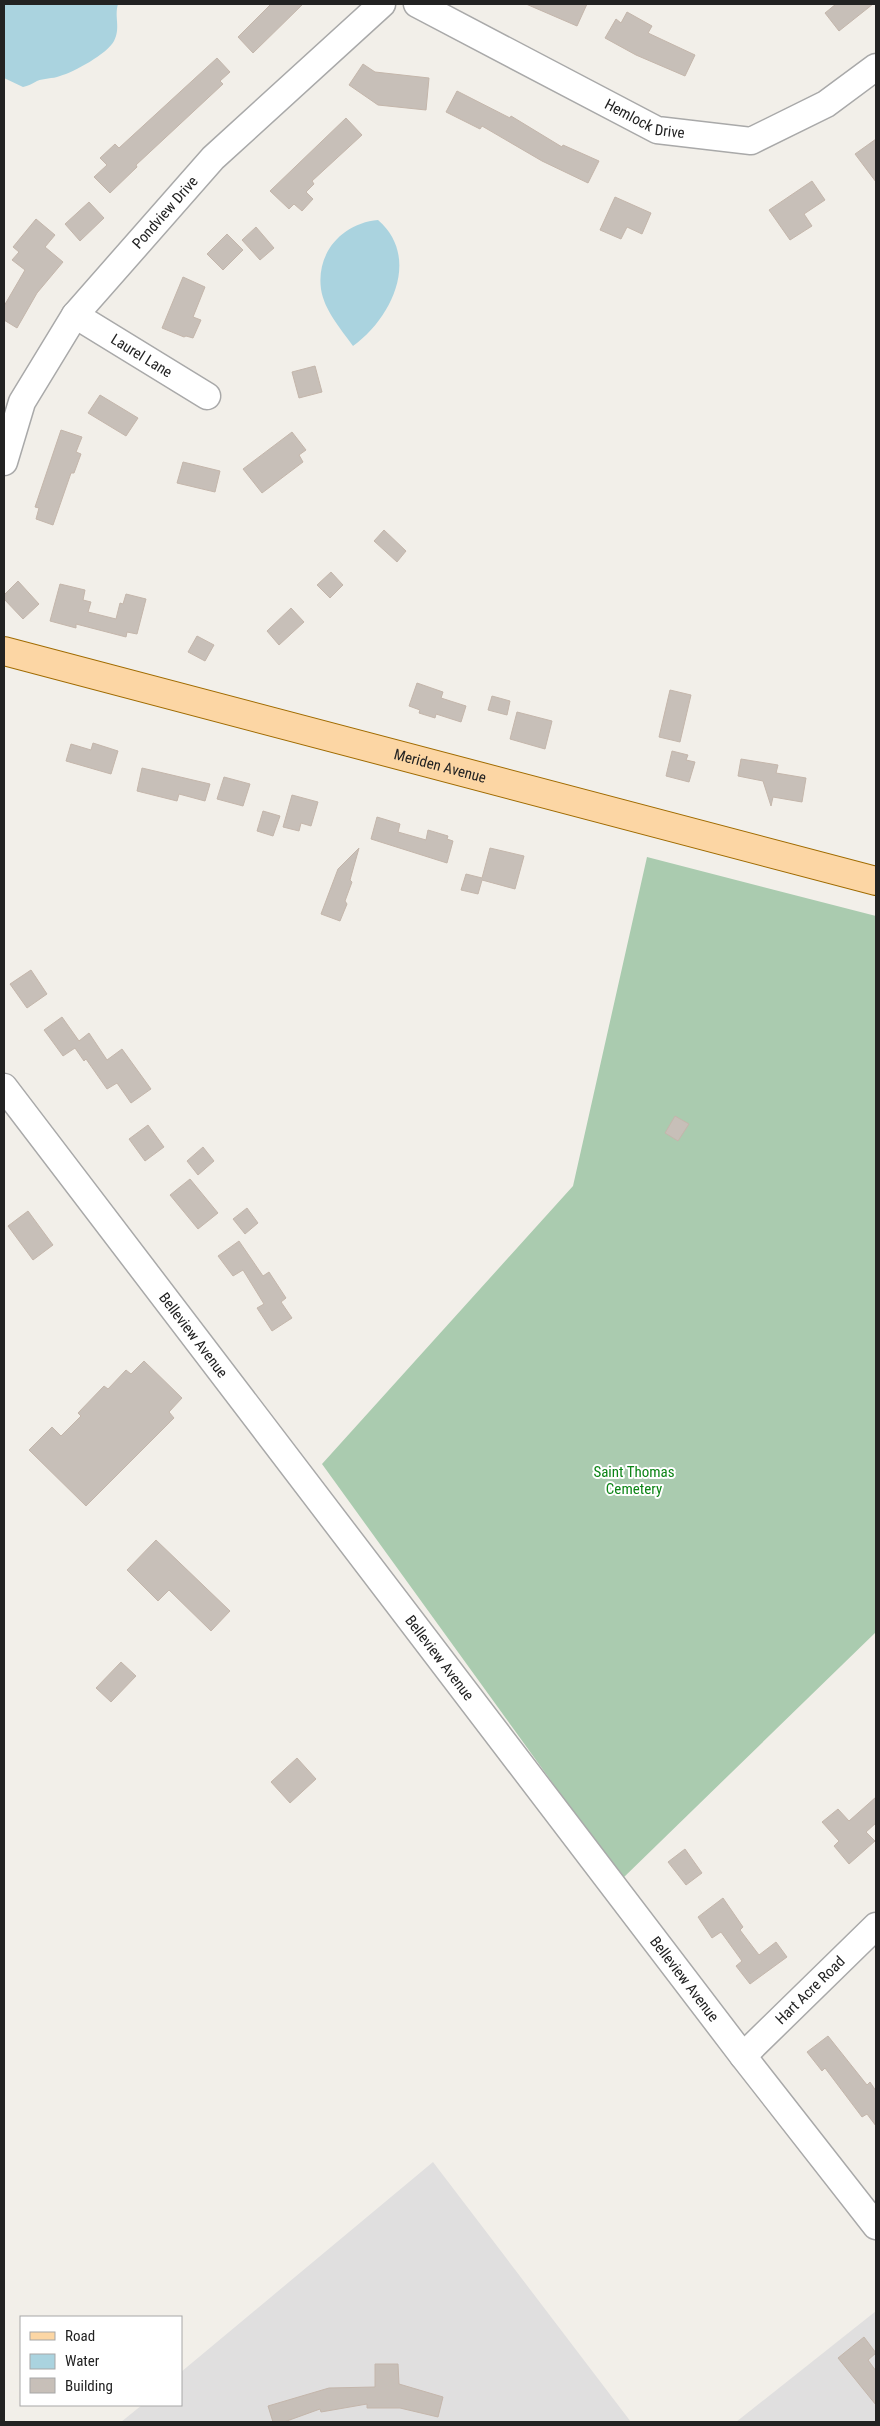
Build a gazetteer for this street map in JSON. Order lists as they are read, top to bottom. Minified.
{"streets":{"main road":["Meriden Avenue"],"street":["Hemlock Drive","Pondview Drive","Laurel Lane","Belleview Avenue","Hart Acre Road"]},"crossings":[["Pondview Drive","Laurel Lane"],["Belleview Avenue","Hart Acre Road"]],"parks":["Saint Thomas Cemetery"],"legend":["Road","Water","Building"]}
